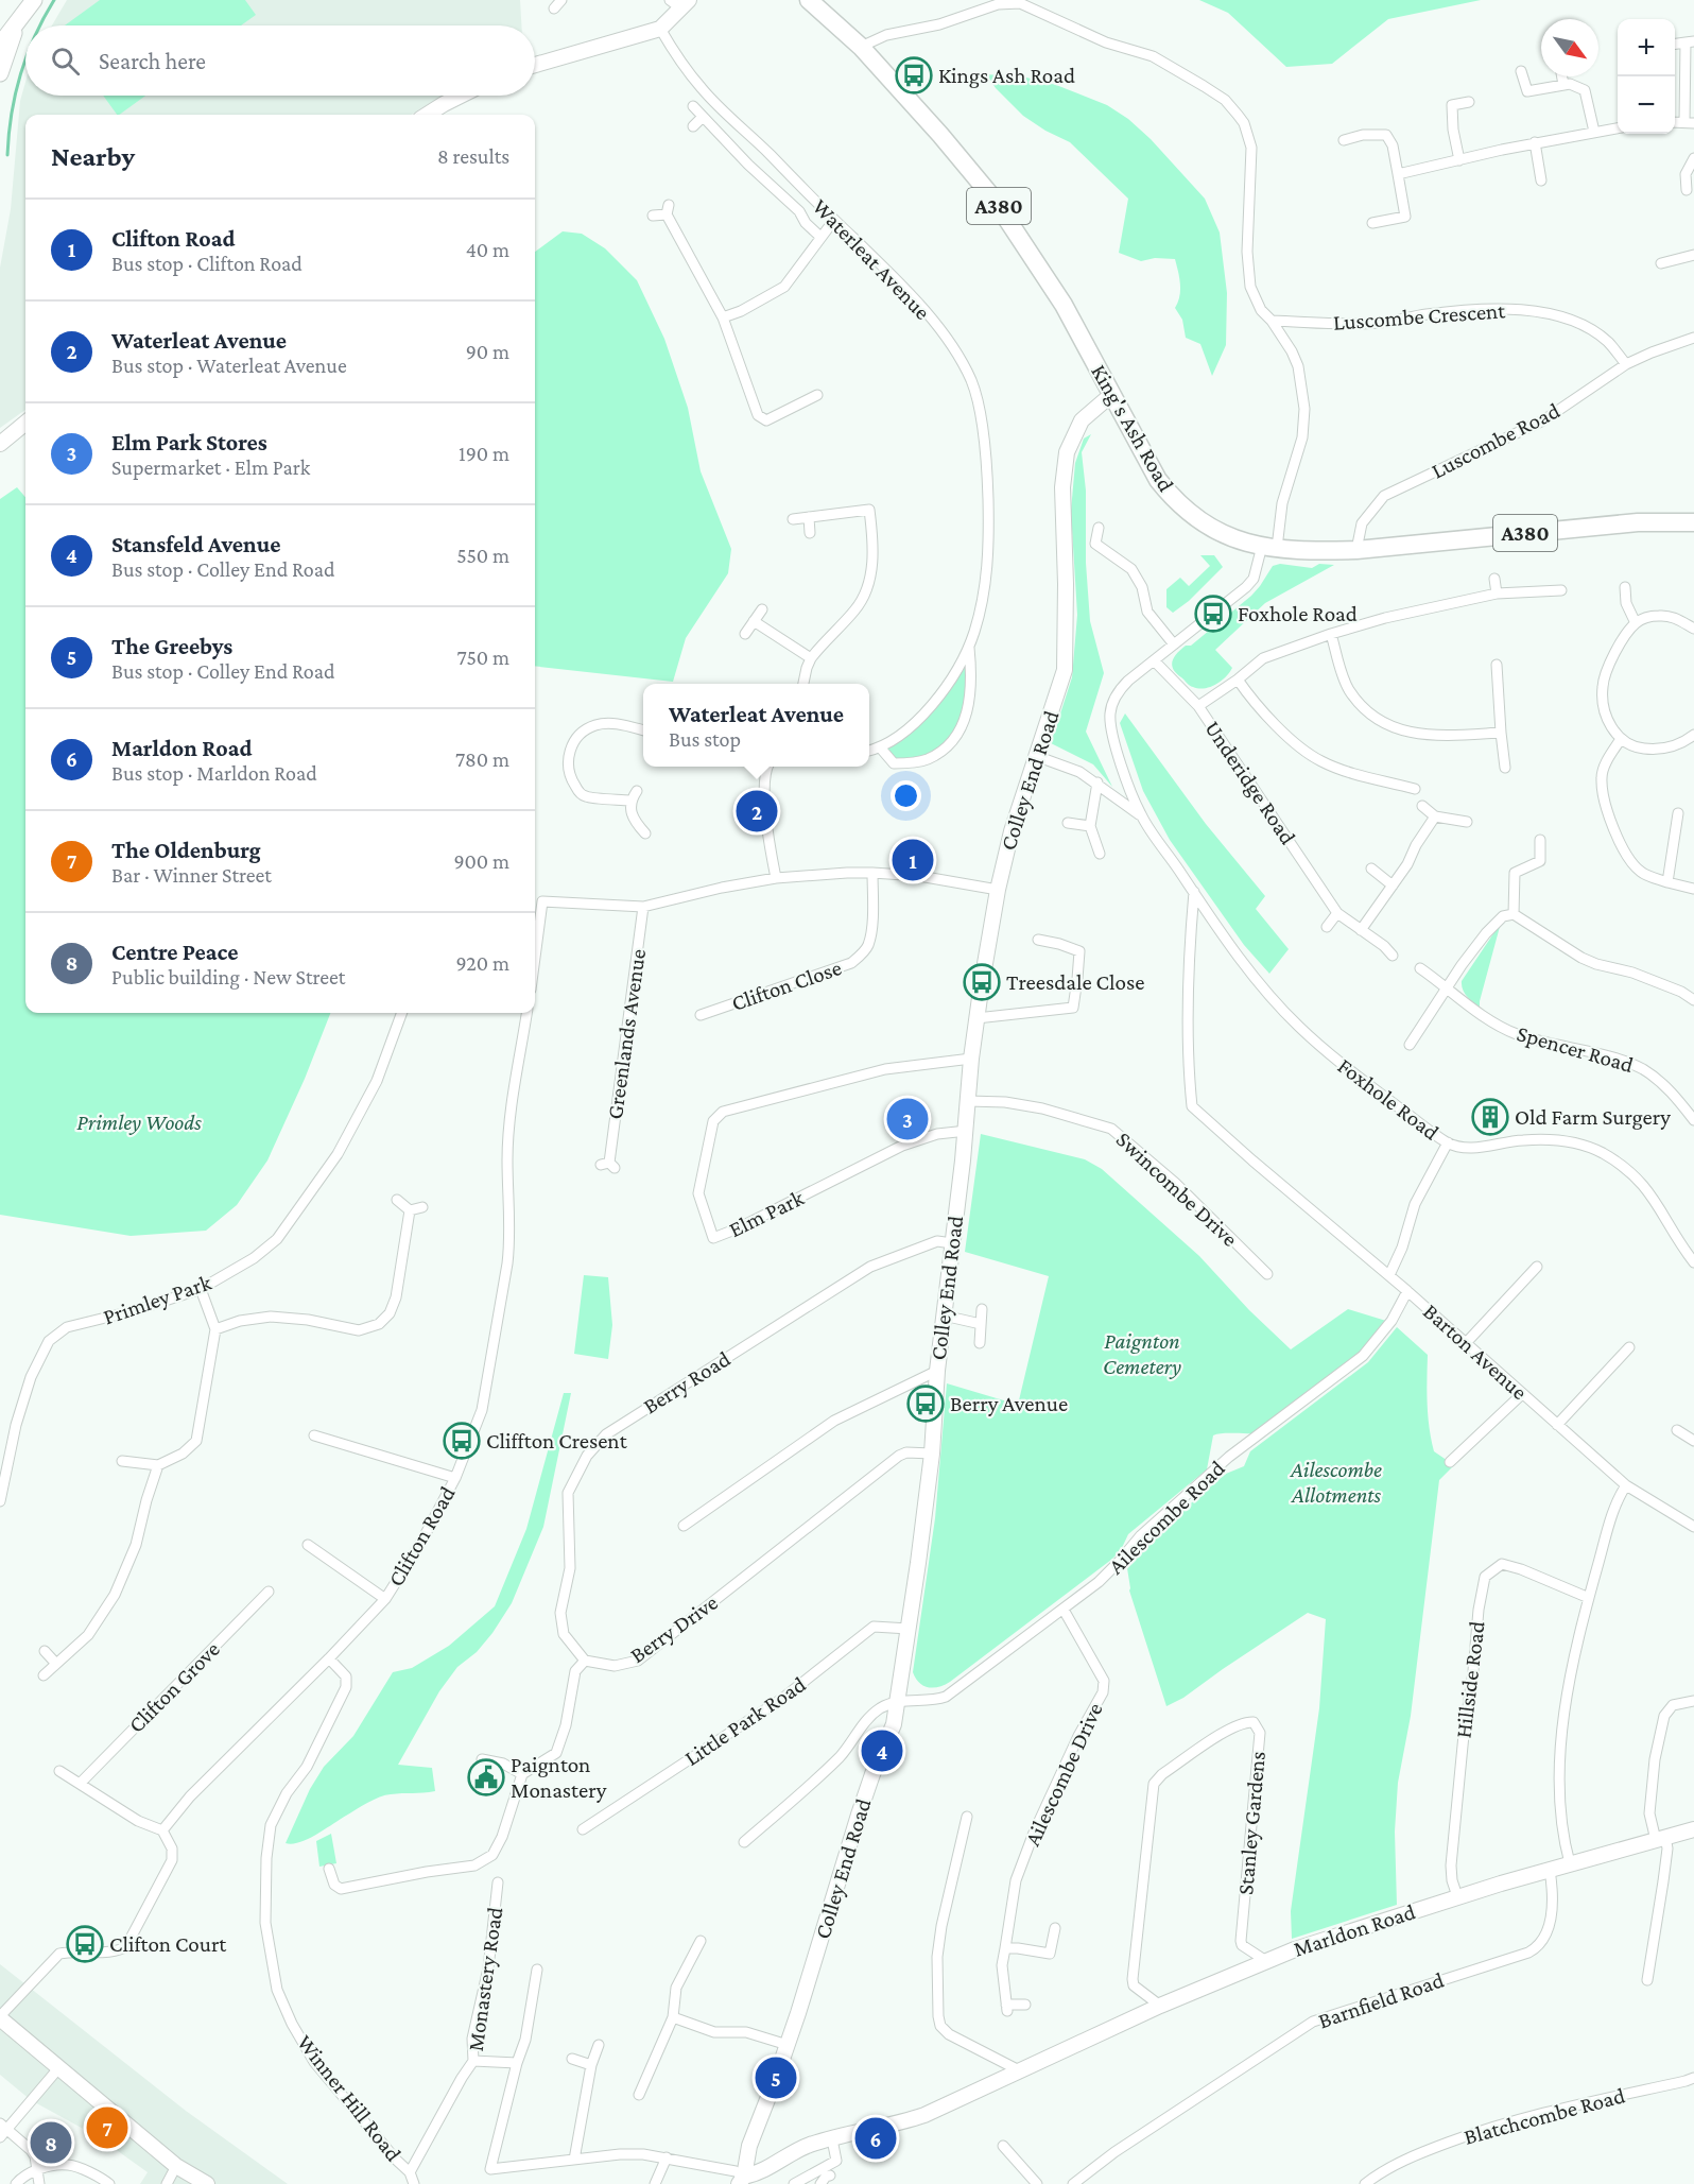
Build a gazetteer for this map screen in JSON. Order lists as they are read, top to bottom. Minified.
{"streets":{"highway":["A380","King's Ash Road"],"street":["Waterleat Avenue","Luscombe Crescent","Luscombe Road","Colley End Road","Underidge Road","Clifton Close","Greenlands Avenue","Spencer Road","Foxhole Road","Swincombe Drive","Elm Park","Primley Park","Barton Avenue","Berry Road","Ailescombe Road","Clifton Road","Berry Drive","Hillside Road","Clifton Grove","Little Park Road","Ailescombe Drive","Stanley Gardens","Marldon Road","Monastery Road","Barnfield Road","Winner Hill Road","Blatchcombe Road"]},"crossings":[["Luscombe Crescent","Luscombe Road"],["Luscombe Crescent","Foxhole Road"],["King's Ash Road","Luscombe Road"],["King's Ash Road","Colley End Road"],["King's Ash Road","Foxhole Road"],["Colley End Road","Swincombe Drive"],["Colley End Road","Elm Park"],["Colley End Road","Berry Road"],["Colley End Road","Ailescombe Road"],["Colley End Road","Berry Drive"],["Colley End Road","Little Park Road"],["Colley End Road","Marldon Road"],["Underidge Road","Foxhole Road"],["Foxhole Road","Barton Avenue"],["Barton Avenue","Ailescombe Road"],["Berry Road","Berry Drive"],["Ailescombe Road","Ailescombe Drive"],["Clifton Road","Winner Hill Road"],["Hillside Road","Marldon Road"],["Stanley Gardens","Marldon Road"],["Marldon Road","Barnfield Road"],["Monastery Road","Winner Hill Road"]],"parks":["Primley Woods","Paignton Cemetery","Ailescombe Allotments"],"places":{"bus stop":["Kings Ash Road","Foxhole Road","Treesdale Close","Berry Avenue","Cliffton Cresent","Clifton Court"],"building":["Old Farm Surgery"],"public building":["Paignton Monastery"]},"north":"bottom right","page":{"map_buttons":["+","−"],"search":"Search here","heading":["Nearby","8 results"],"list":[{"mark":"1","name":"Clifton Road","note":"Bus stop · Clifton Road","value":"40 m"},{"mark":"2","name":"Waterleat Avenue","note":"Bus stop · Waterleat Avenue","value":"90 m"},{"mark":"3","name":"Elm Park Stores","note":"Supermarket · Elm Park","value":"190 m"},{"mark":"4","name":"Stansfeld Avenue","note":"Bus stop · Colley End Road","value":"550 m"},{"mark":"5","name":"The Greebys","note":"Bus stop · Colley End Road","value":"750 m"},{"mark":"6","name":"Marldon Road","note":"Bus stop · Marldon Road","value":"780 m"},{"mark":"7","name":"The Oldenburg","note":"Bar · Winner Street","value":"900 m"},{"mark":"8","name":"Centre Peace","note":"Public building · New Street","value":"920 m"}],"popup":["Waterleat Avenue","Bus stop"],"pins":["2","1","3","4","5","7","6","8"]}}
